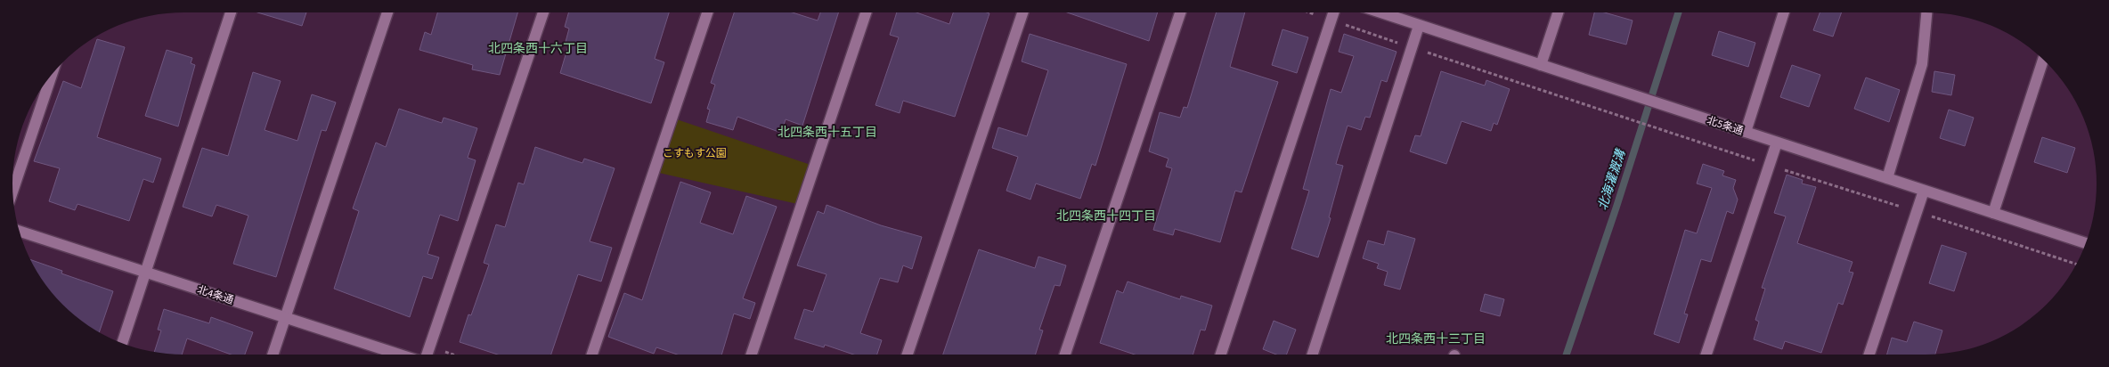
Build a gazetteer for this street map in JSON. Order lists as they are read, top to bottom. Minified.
{"streets":{"street":["北5条通","北4条通"]},"districts":["北四条西十六丁目","北四条西十五丁目","北四条西十四丁目","北四条西十三丁目"],"water":["北海灌漑溝"],"parks":["こすもす公園"]}
